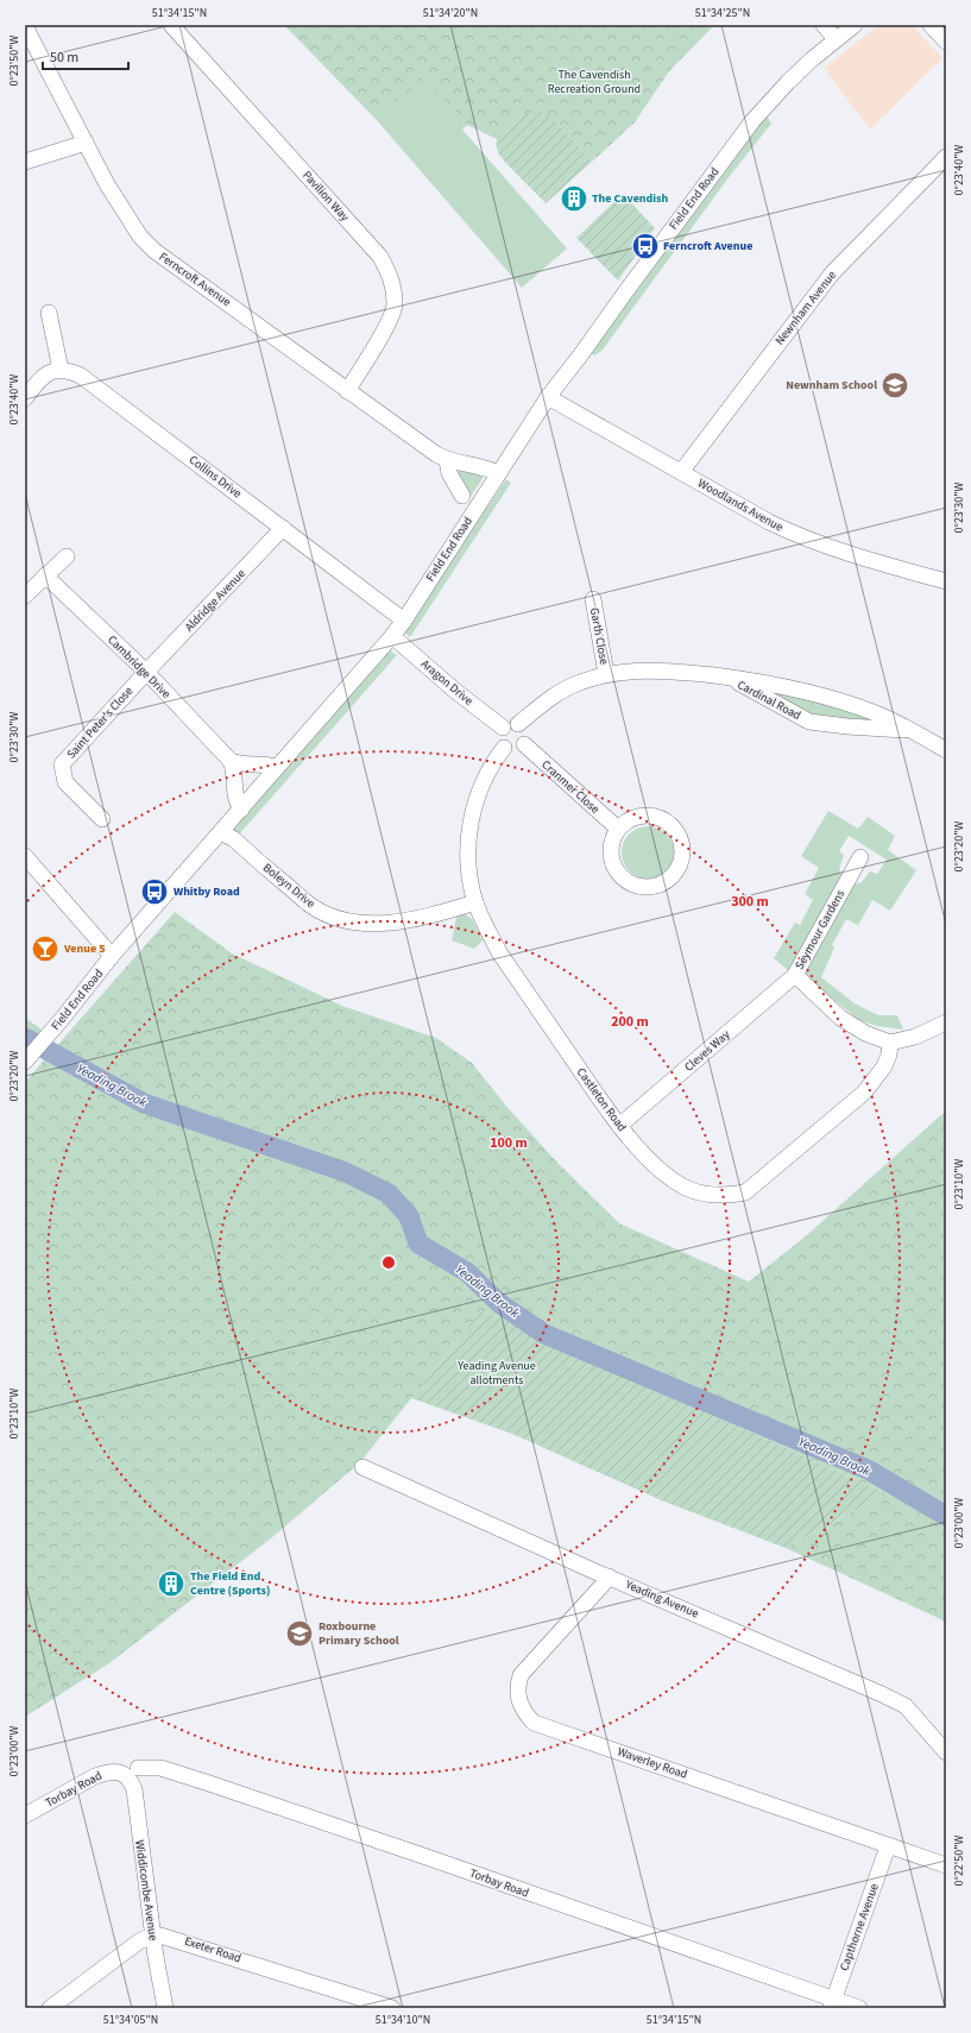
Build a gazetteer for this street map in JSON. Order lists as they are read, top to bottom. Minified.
{"streets":{"street":["Pavilion Way","Field End Road","Ferncroft Avenue","Newnham Avenue","Collins Drive","Woodlands Avenue","Aldridge Avenue","Garth Close","Cambridge Drive","Aragon Drive","Cardinal Road","Saint Peter's Close","Cranmer Close","Boleyn Drive","Seymour Gardens","Cleves Way","Castleton Road","Yeading Avenue","Waverley Road","Torbay Road","Widdicombe Avenue","Capthorne Avenue","Exeter Road"]},"crossings":[["Pavilion Way","Ferncroft Avenue"],["Field End Road","Ferncroft Avenue"],["Field End Road","Collins Drive"],["Field End Road","Woodlands Avenue"],["Field End Road","Aragon Drive"],["Field End Road","Boleyn Drive"],["Newnham Avenue","Woodlands Avenue"],["Collins Drive","Aldridge Avenue"],["Aldridge Avenue","Cambridge Drive"],["Aldridge Avenue","Saint Peter's Close"],["Garth Close","Cardinal Road"],["Cambridge Drive","Saint Peter's Close"],["Aragon Drive","Cardinal Road"],["Aragon Drive","Cranmer Close"],["Aragon Drive","Castleton Road"],["Cardinal Road","Cranmer Close"],["Cardinal Road","Castleton Road"],["Cranmer Close","Castleton Road"],["Boleyn Drive","Castleton Road"],["Seymour Gardens","Cleves Way"],["Seymour Gardens","Castleton Road"],["Cleves Way","Castleton Road"],["Yeading Avenue","Waverley Road"],["Waverley Road","Capthorne Avenue"],["Torbay Road","Widdicombe Avenue"],["Torbay Road","Capthorne Avenue"],["Widdicombe Avenue","Exeter Road"]],"water":["Yeading Brook"],"parks":["The Cavendish Recreation Ground","Yeading Avenue allotments"],"places":{"building":["The Cavendish","The Field End Centre (Sports)"],"bus stop":["Ferncroft Avenue","Whitby Road"],"school or university":["Newnham School","Roxbourne Primary School"],"bar":["Venue 5"]},"scale_bar":"50 m","coordinates":["51°34'15\"N","51°34'20\"N","51°34'25\"N","0°23'50\"W","0°23'40\"W","0°23'30\"W","0°23'20\"W","0°23'10\"W","0°23'00\"W","0°22'50\"W","51°34'05\"N","51°34'10\"N"],"rings":["300 m","200 m","100 m"]}
